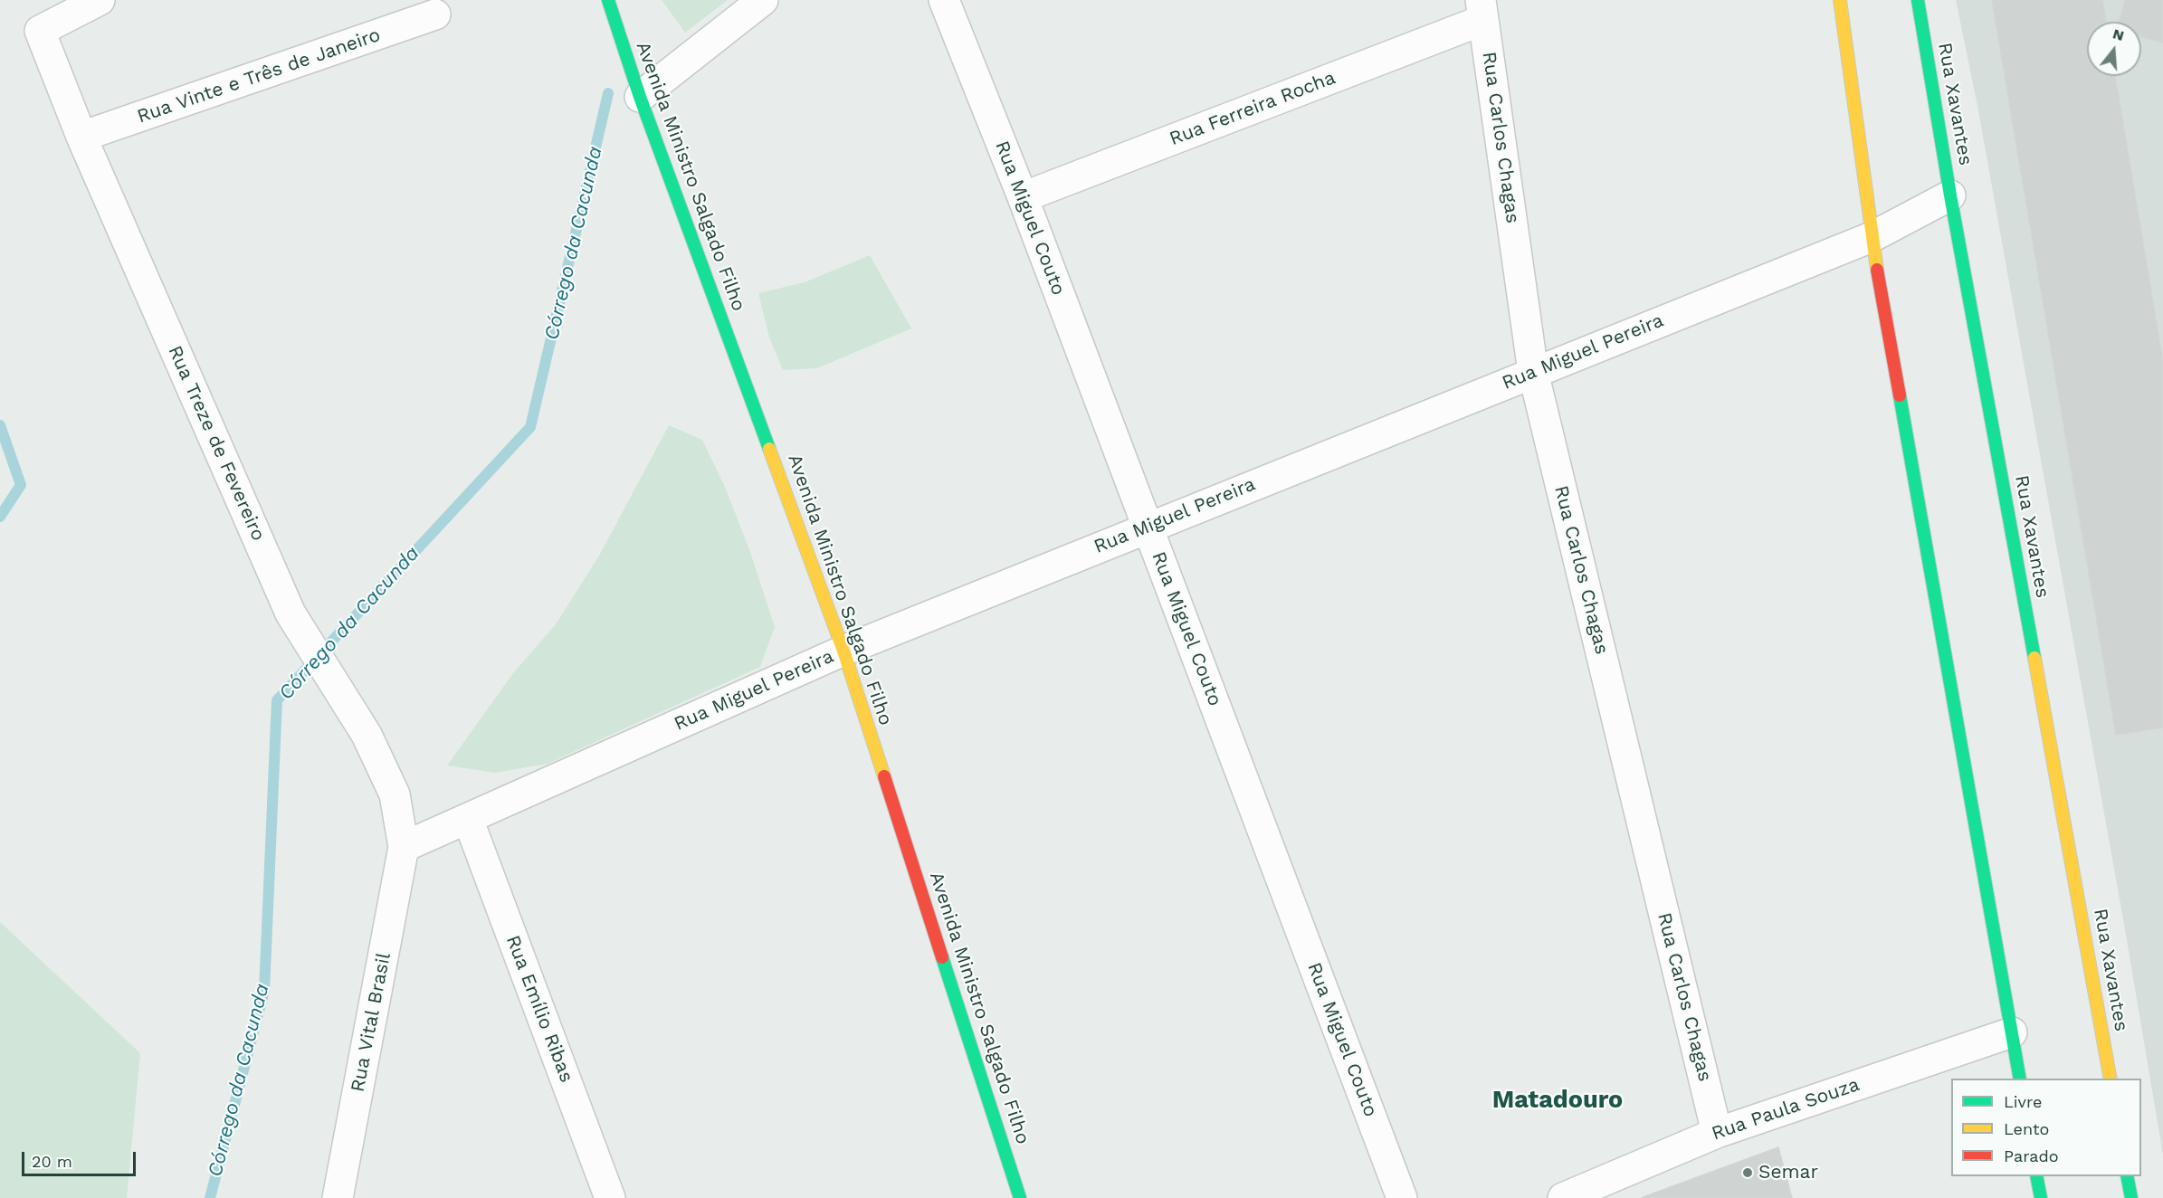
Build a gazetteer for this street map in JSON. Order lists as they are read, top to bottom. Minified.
{"streets":{"street":["Rua Vinte e Três de Janeiro","Rua Xavantes","Rua Ferreira Rocha","Rua Carlos Chagas","Avenida Ministro Salgado Filho","Rua Miguel Couto","Rua Miguel Pereira","Rua Treze de Fevereiro","Rua Emílio Ribas","Rua Vital Brasil","Rua Paula Souza"]},"crossings":[["Rua Vinte e Três de Janeiro","Rua Treze de Fevereiro"],["Rua Xavantes","Rua Miguel Pereira"],["Rua Ferreira Rocha","Rua Carlos Chagas"],["Rua Ferreira Rocha","Rua Miguel Couto"],["Rua Carlos Chagas","Rua Miguel Pereira"],["Rua Carlos Chagas","Rua Paula Souza"],["Avenida Ministro Salgado Filho","Rua Miguel Pereira"],["Rua Miguel Couto","Rua Miguel Pereira"],["Rua Miguel Pereira","Rua Treze de Fevereiro"],["Rua Miguel Pereira","Rua Emílio Ribas"],["Rua Miguel Pereira","Rua Vital Brasil"],["Rua Treze de Fevereiro","Rua Vital Brasil"]],"districts":["Matadouro"],"water":["Córrego da Cacunda"],"places":["Semar"],"legend":["Livre","Lento","Parado"],"scale_bar":"20 m","north":"top"}
